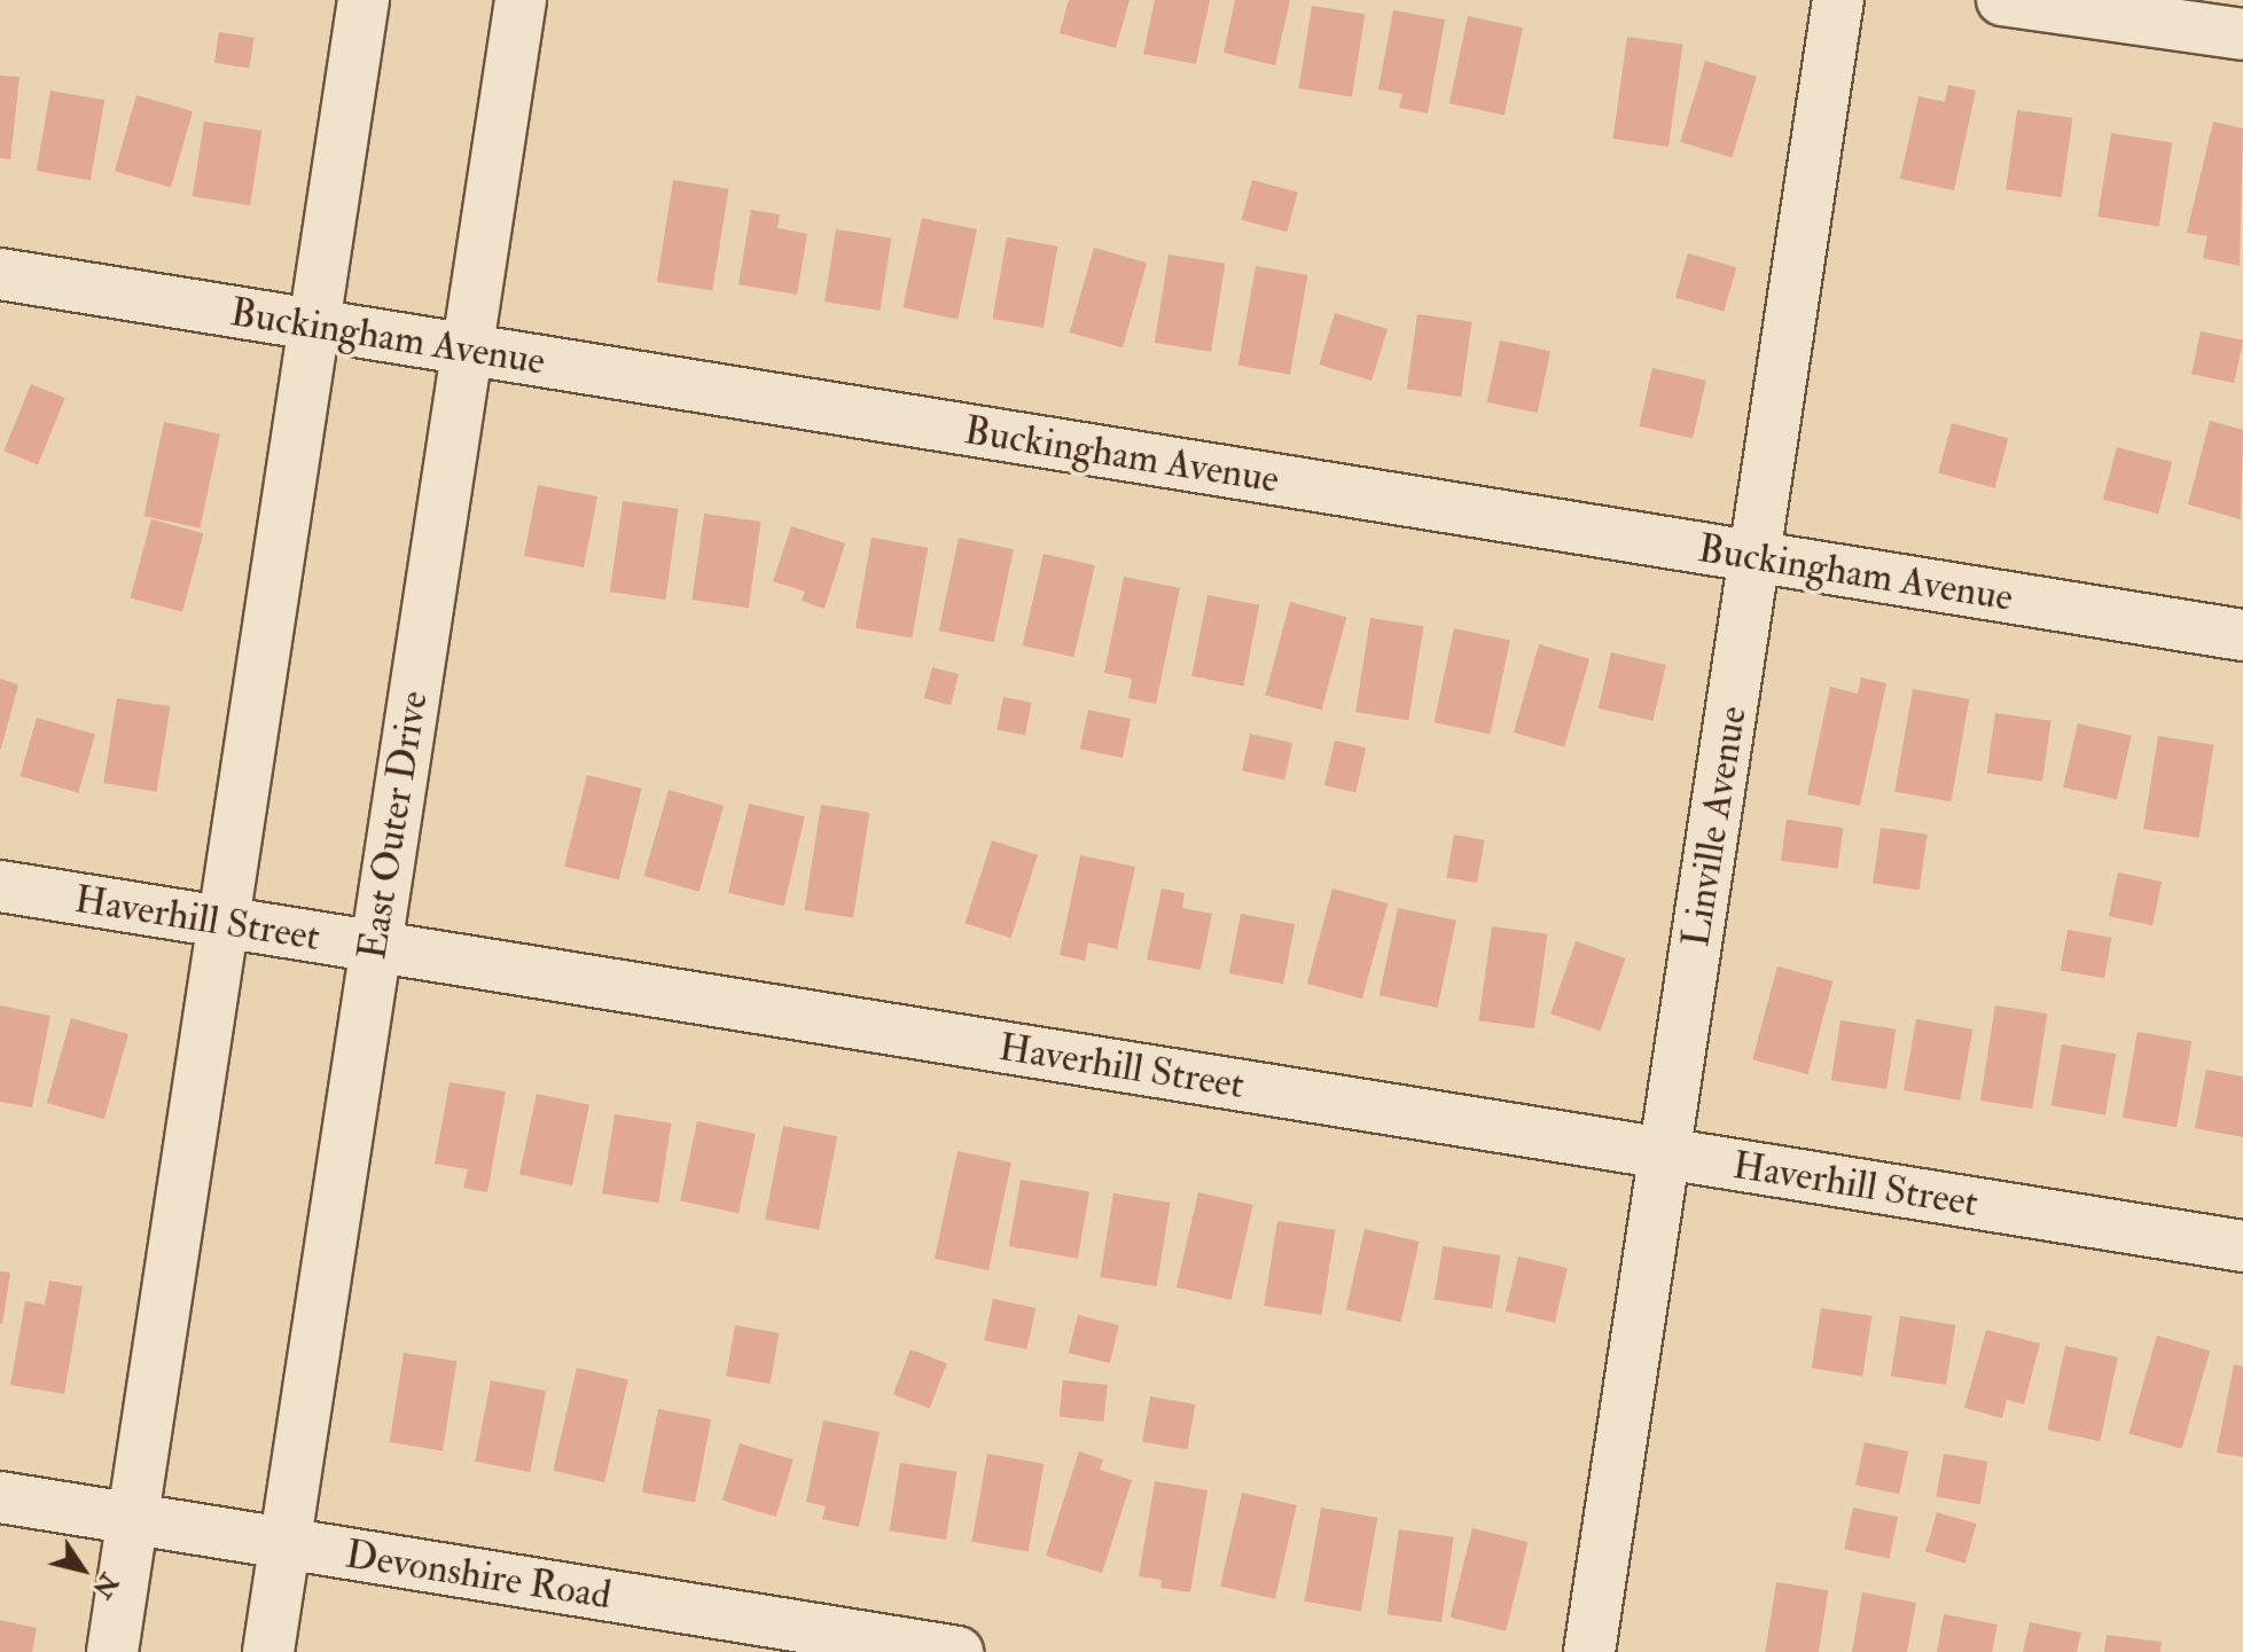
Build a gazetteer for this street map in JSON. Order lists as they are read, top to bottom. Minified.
{"streets":{"street":["Buckingham Avenue","East Outer Drive","Linville Avenue","Haverhill Street","Devonshire Road"]},"crossings":[["Buckingham Avenue","East Outer Drive"],["Buckingham Avenue","Linville Avenue"],["East Outer Drive","Haverhill Street"],["East Outer Drive","Devonshire Road"],["Linville Avenue","Haverhill Street"]],"north":"bottom right"}
